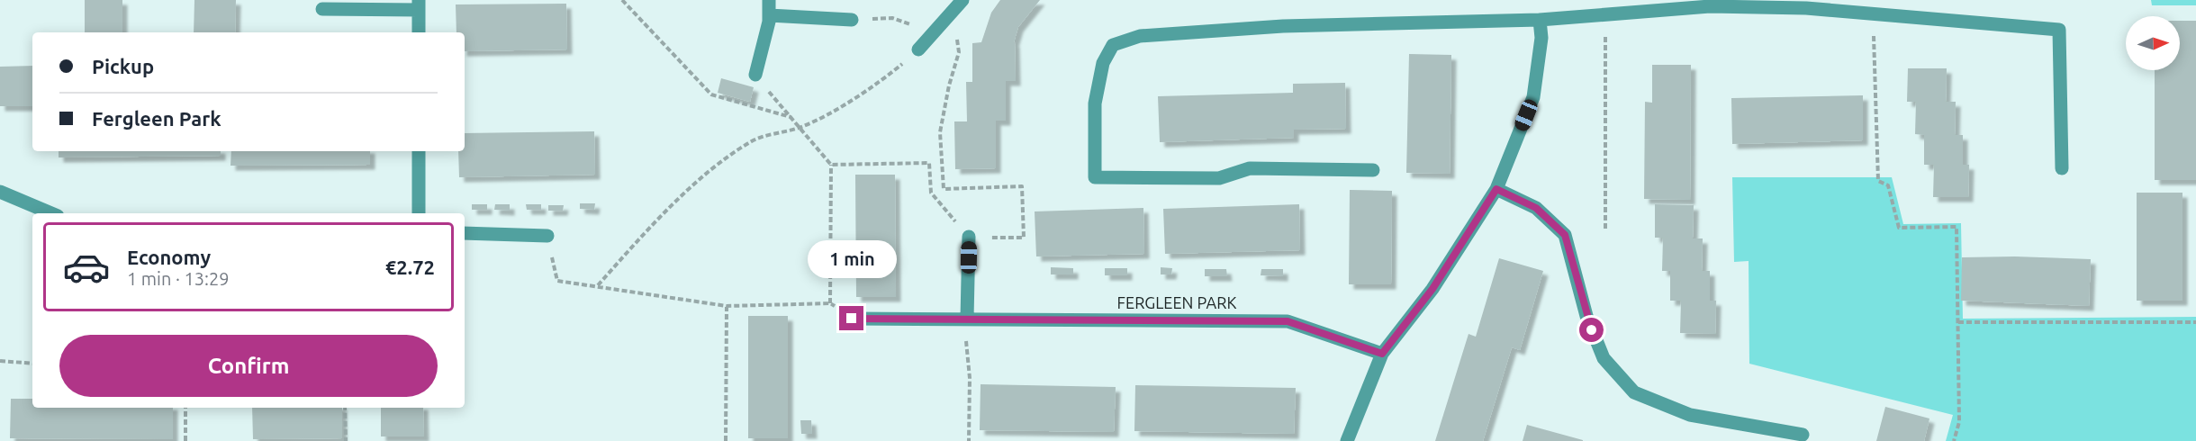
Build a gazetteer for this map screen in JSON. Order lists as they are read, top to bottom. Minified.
{"streets":{"street":["FERGLEEN PARK"]},"north":"right","page":{"banner":["Pickup","Fergleen Park"],"list":[{"name":"Economy","note":"1 min · 13:29","value":"€2.72"}],"bubble":"1 min","buttons":"Confirm"}}
